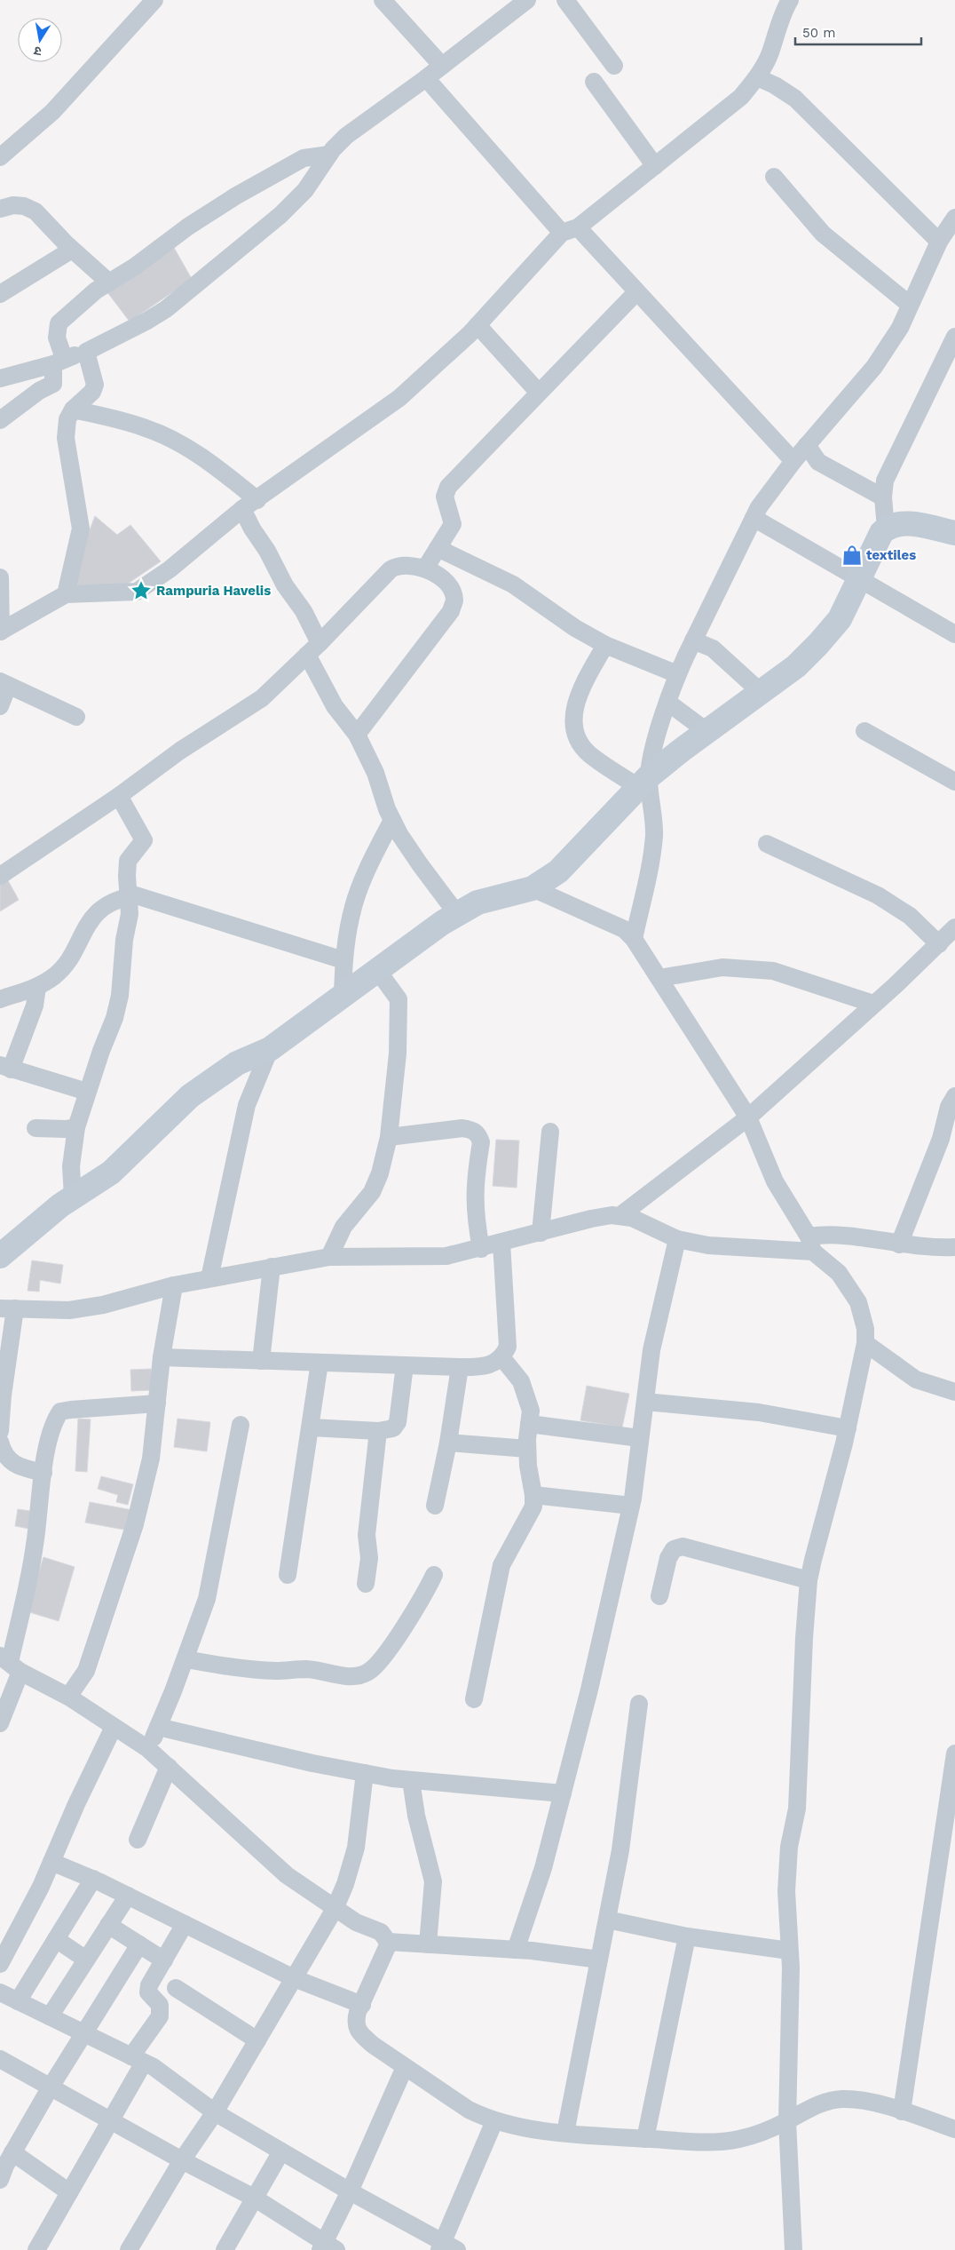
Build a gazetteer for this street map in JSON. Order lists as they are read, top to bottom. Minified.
{"places":{"shop":["textiles"],"place":["Rampuria Havelis"]},"scale_bar":"50 m","north":"bottom"}
